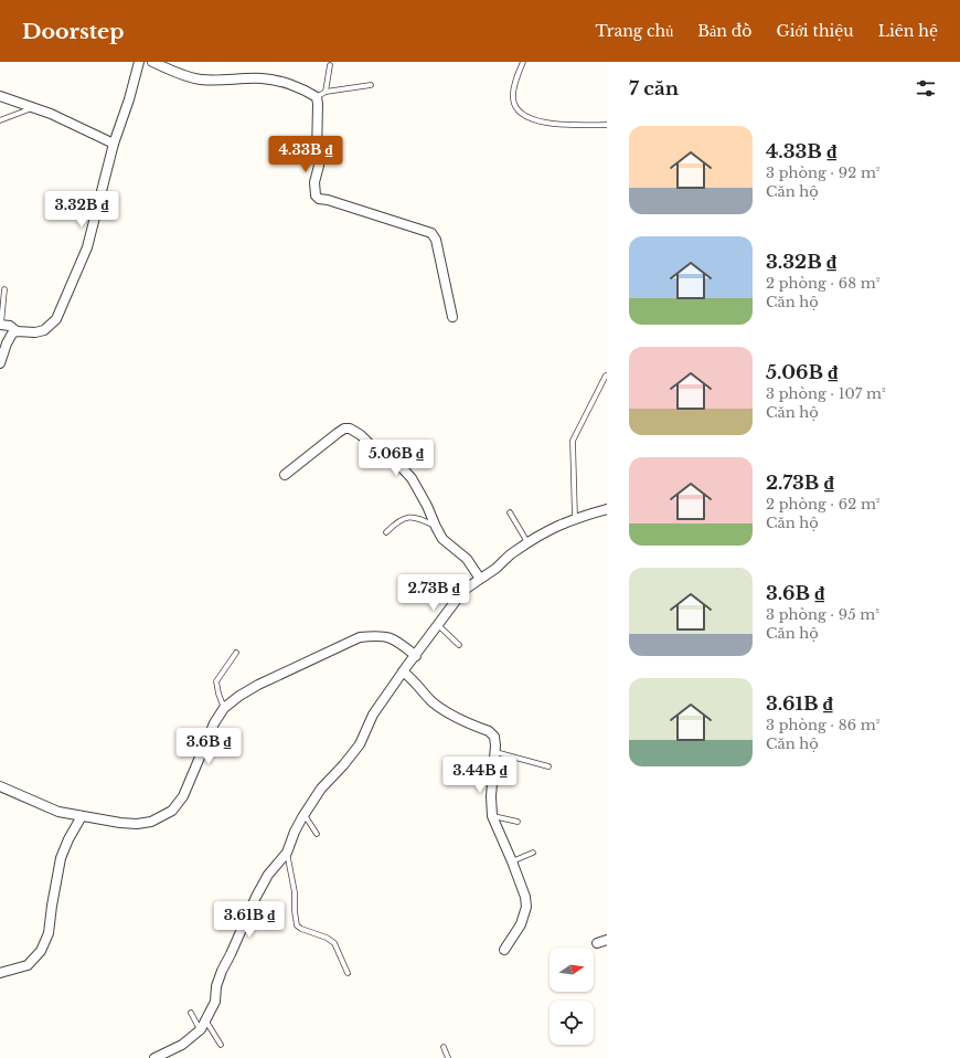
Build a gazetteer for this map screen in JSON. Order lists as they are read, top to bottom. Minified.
{"north":"right","page":{"header":"Doorstep","nav":["Trang chủ","Bản đồ","Giới thiệu","Liên hệ"],"heading":"7 căn","list":[{"name":"4.33B ₫","note":"3 phòng · 92 m² · Căn hộ"},{"name":"3.32B ₫","note":"2 phòng · 68 m² · Căn hộ"},{"name":"5.06B ₫","note":"3 phòng · 107 m² · Căn hộ"},{"name":"2.73B ₫","note":"2 phòng · 62 m² · Căn hộ"},{"name":"3.6B ₫","note":"3 phòng · 95 m² · Căn hộ"},{"name":"3.61B ₫","note":"3 phòng · 86 m² · Căn hộ"}],"price":["4.33B ₫","3.32B ₫","5.06B ₫","2.73B ₫","3.6B ₫","3.44B ₫","3.61B ₫"]}}
